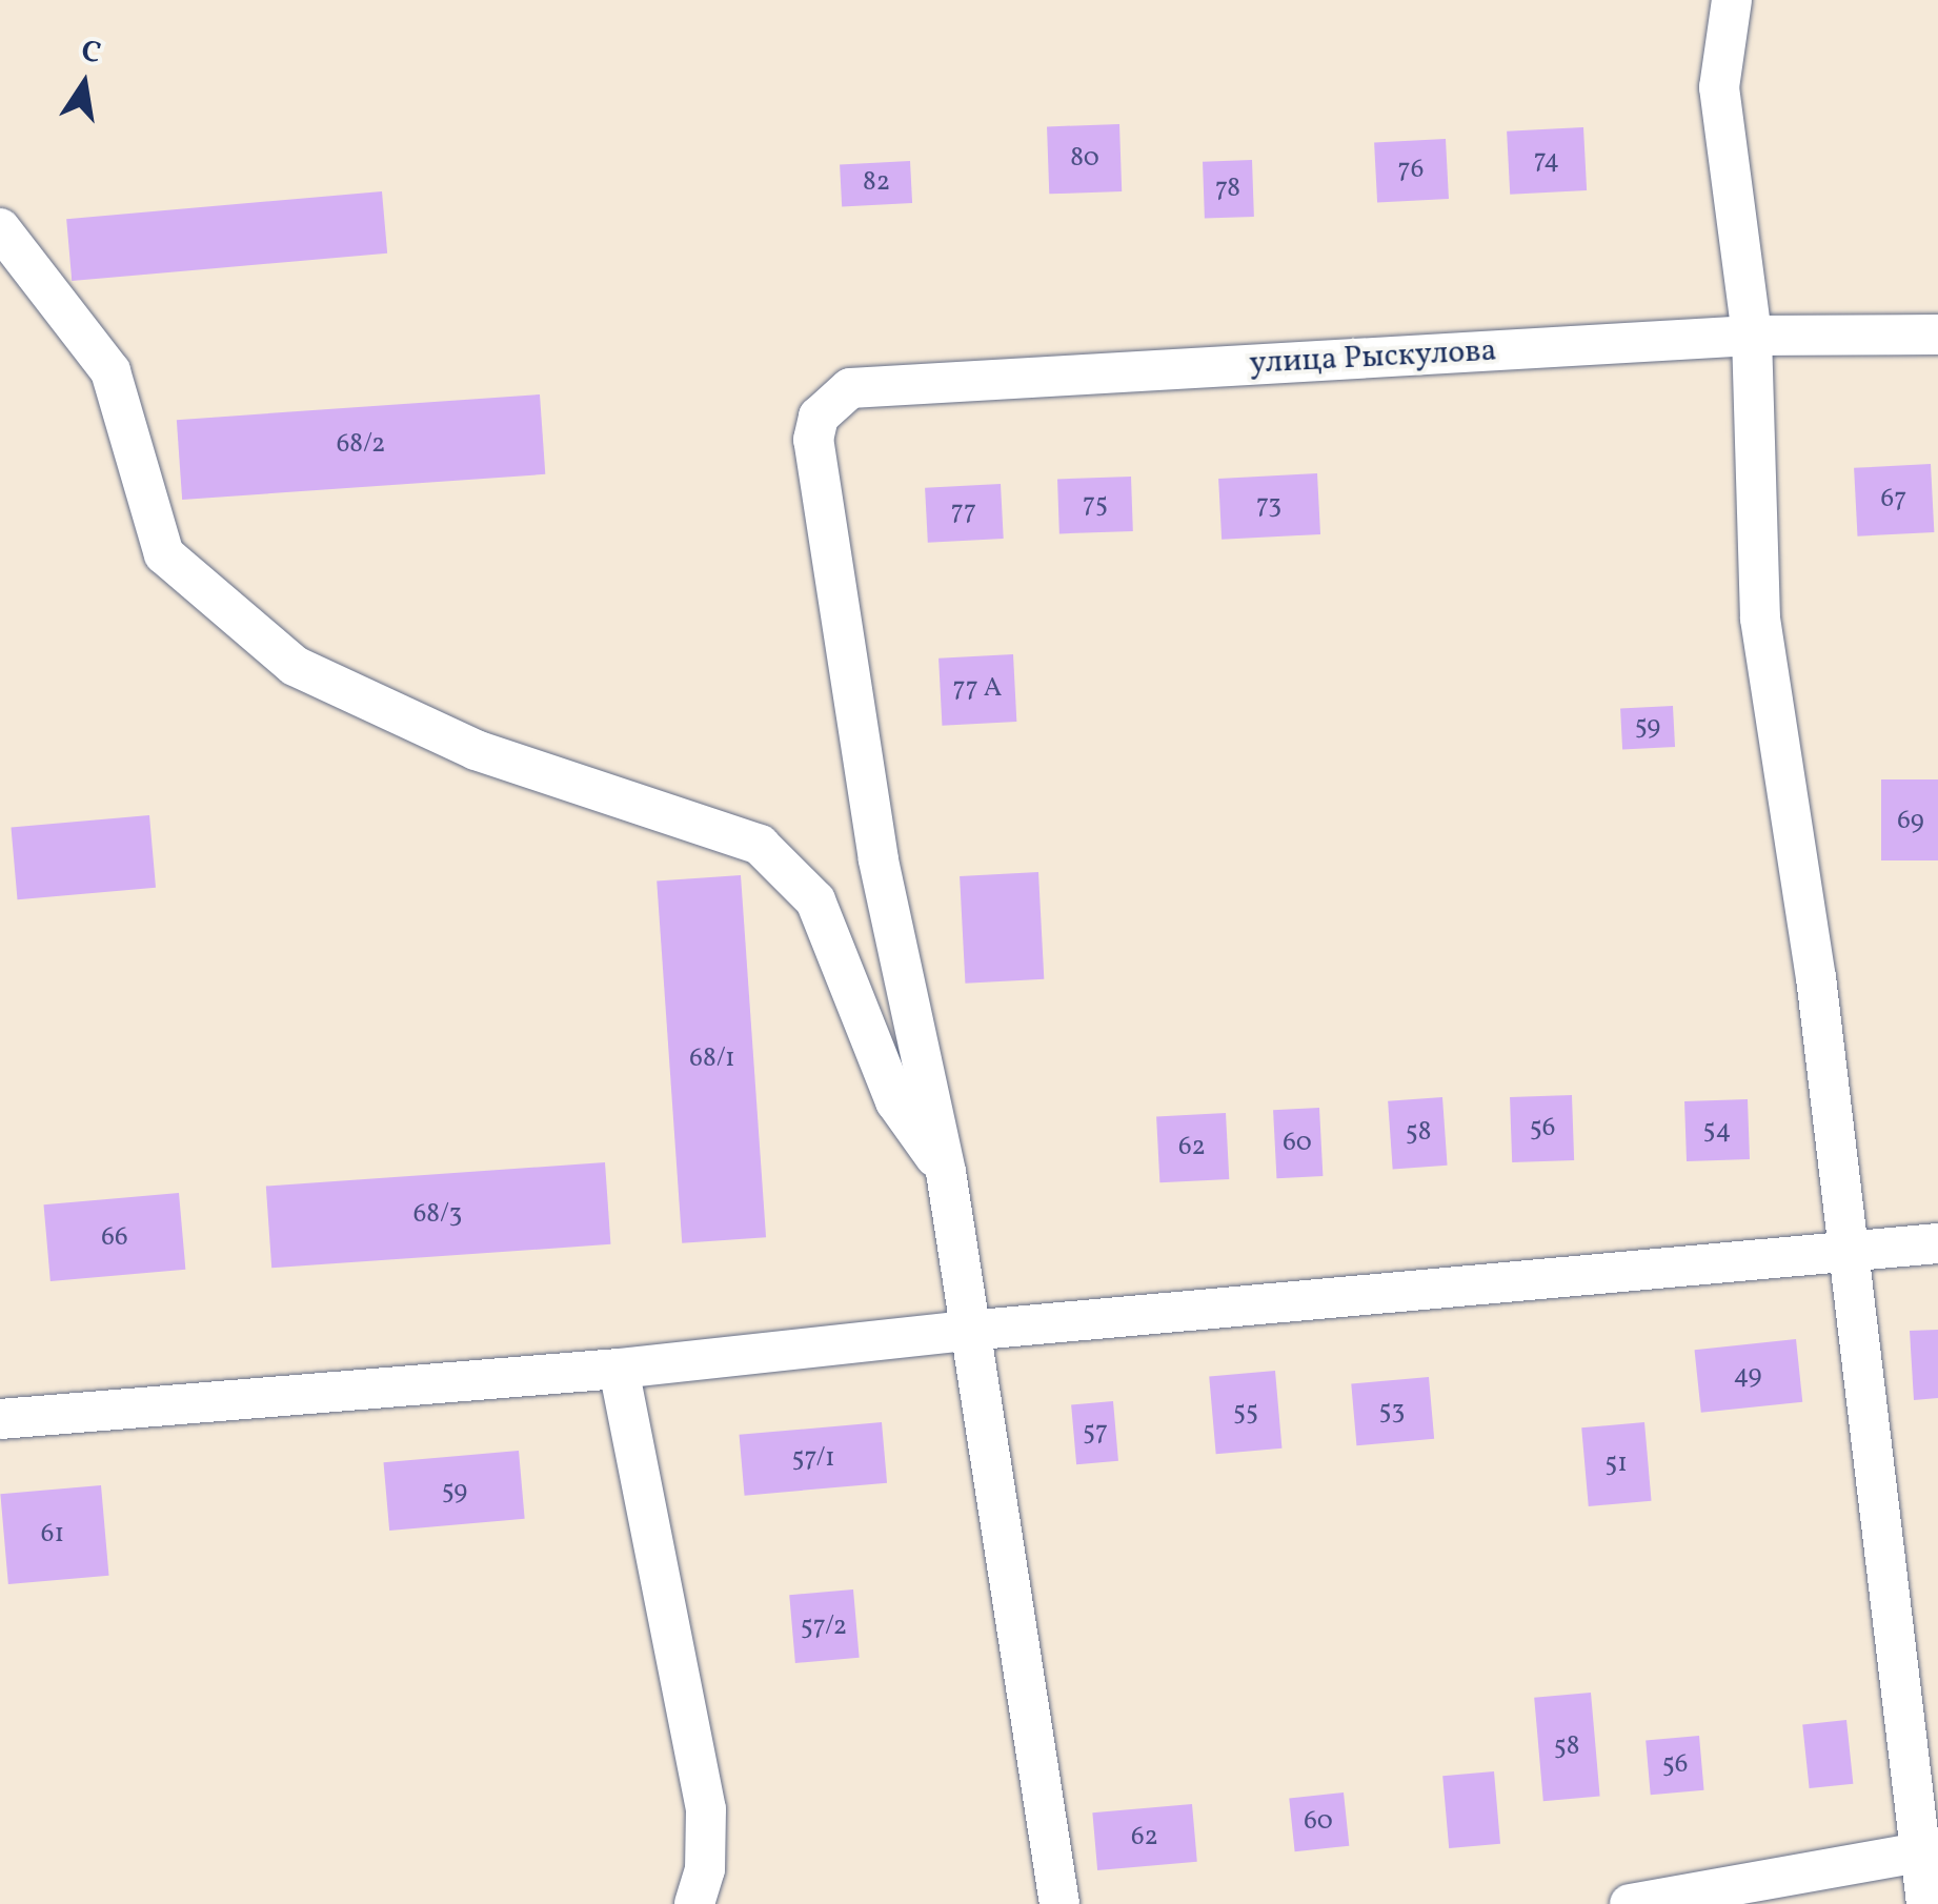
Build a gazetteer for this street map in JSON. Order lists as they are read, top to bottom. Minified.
{"streets":{"street":["улица Рыскулова"]},"house_numbers":["80","74","76","82","78","68/2","67","75","73","77","77 А","59","69","68/1","56","54","58","60","62","68/3","66","49","53","55","57","57/1","51","59","61","57/2","58","56","60","62"],"north":"top"}
